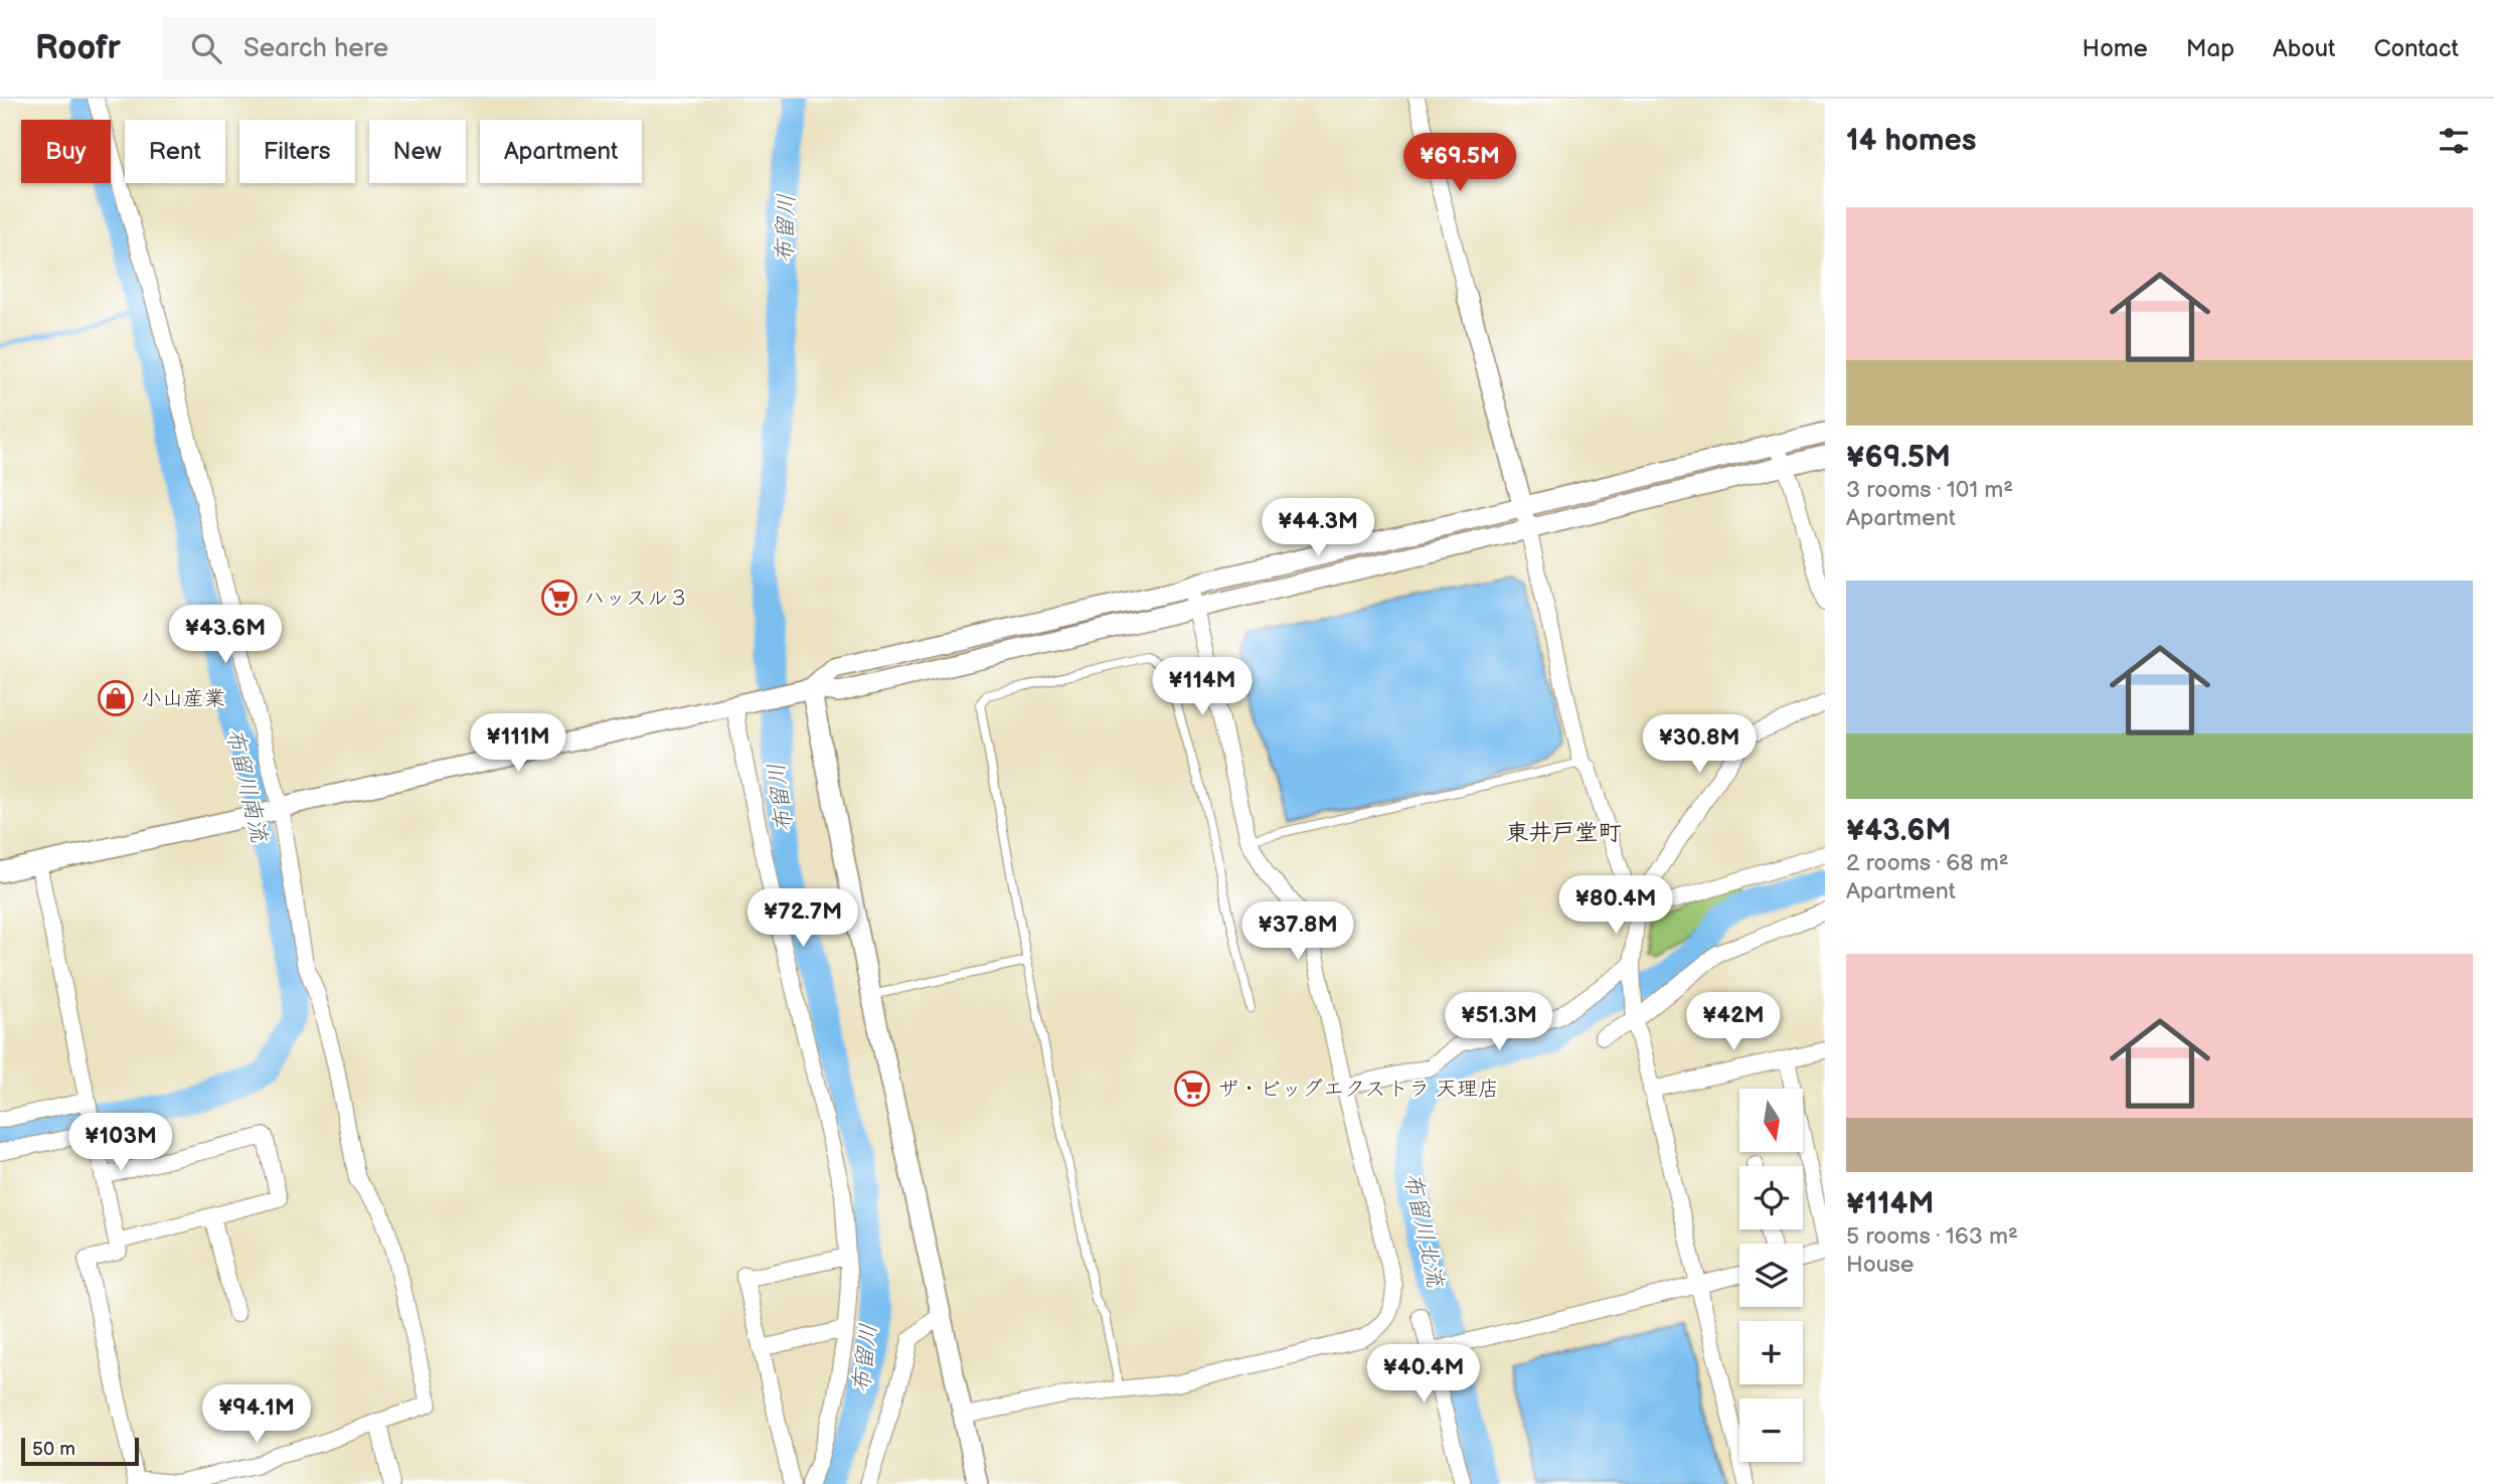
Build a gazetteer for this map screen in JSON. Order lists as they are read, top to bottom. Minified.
{"districts":["東井戸堂町"],"water":["布留川","布留川南流","布留川北流"],"places":{"supermarket":["ハッスル３","ザ・ビッグエクストラ 天理店"],"shop":["小山産業"]},"scale_bar":"50 m","north":"bottom","page":{"header":"Roofr","search":"Search here","nav":["Home","Map","About","Contact"],"heading":"14 homes","chip":["Buy","Rent","Filters","New","Apartment"],"price":["¥69.5M","¥44.3M","¥43.6M","¥114M","¥111M","¥30.8M","¥80.4M","¥72.7M","¥37.8M","¥51.3M","¥42M","¥103M","¥40.4M","¥94.1M"],"list":[{"name":"¥69.5M","note":"3 rooms · 101 m² · Apartment"},{"name":"¥43.6M","note":"2 rooms · 68 m² · Apartment"},{"name":"¥114M","note":"5 rooms · 163 m² · House"}],"map_buttons":["+","−"],"scale":"50 m"}}
